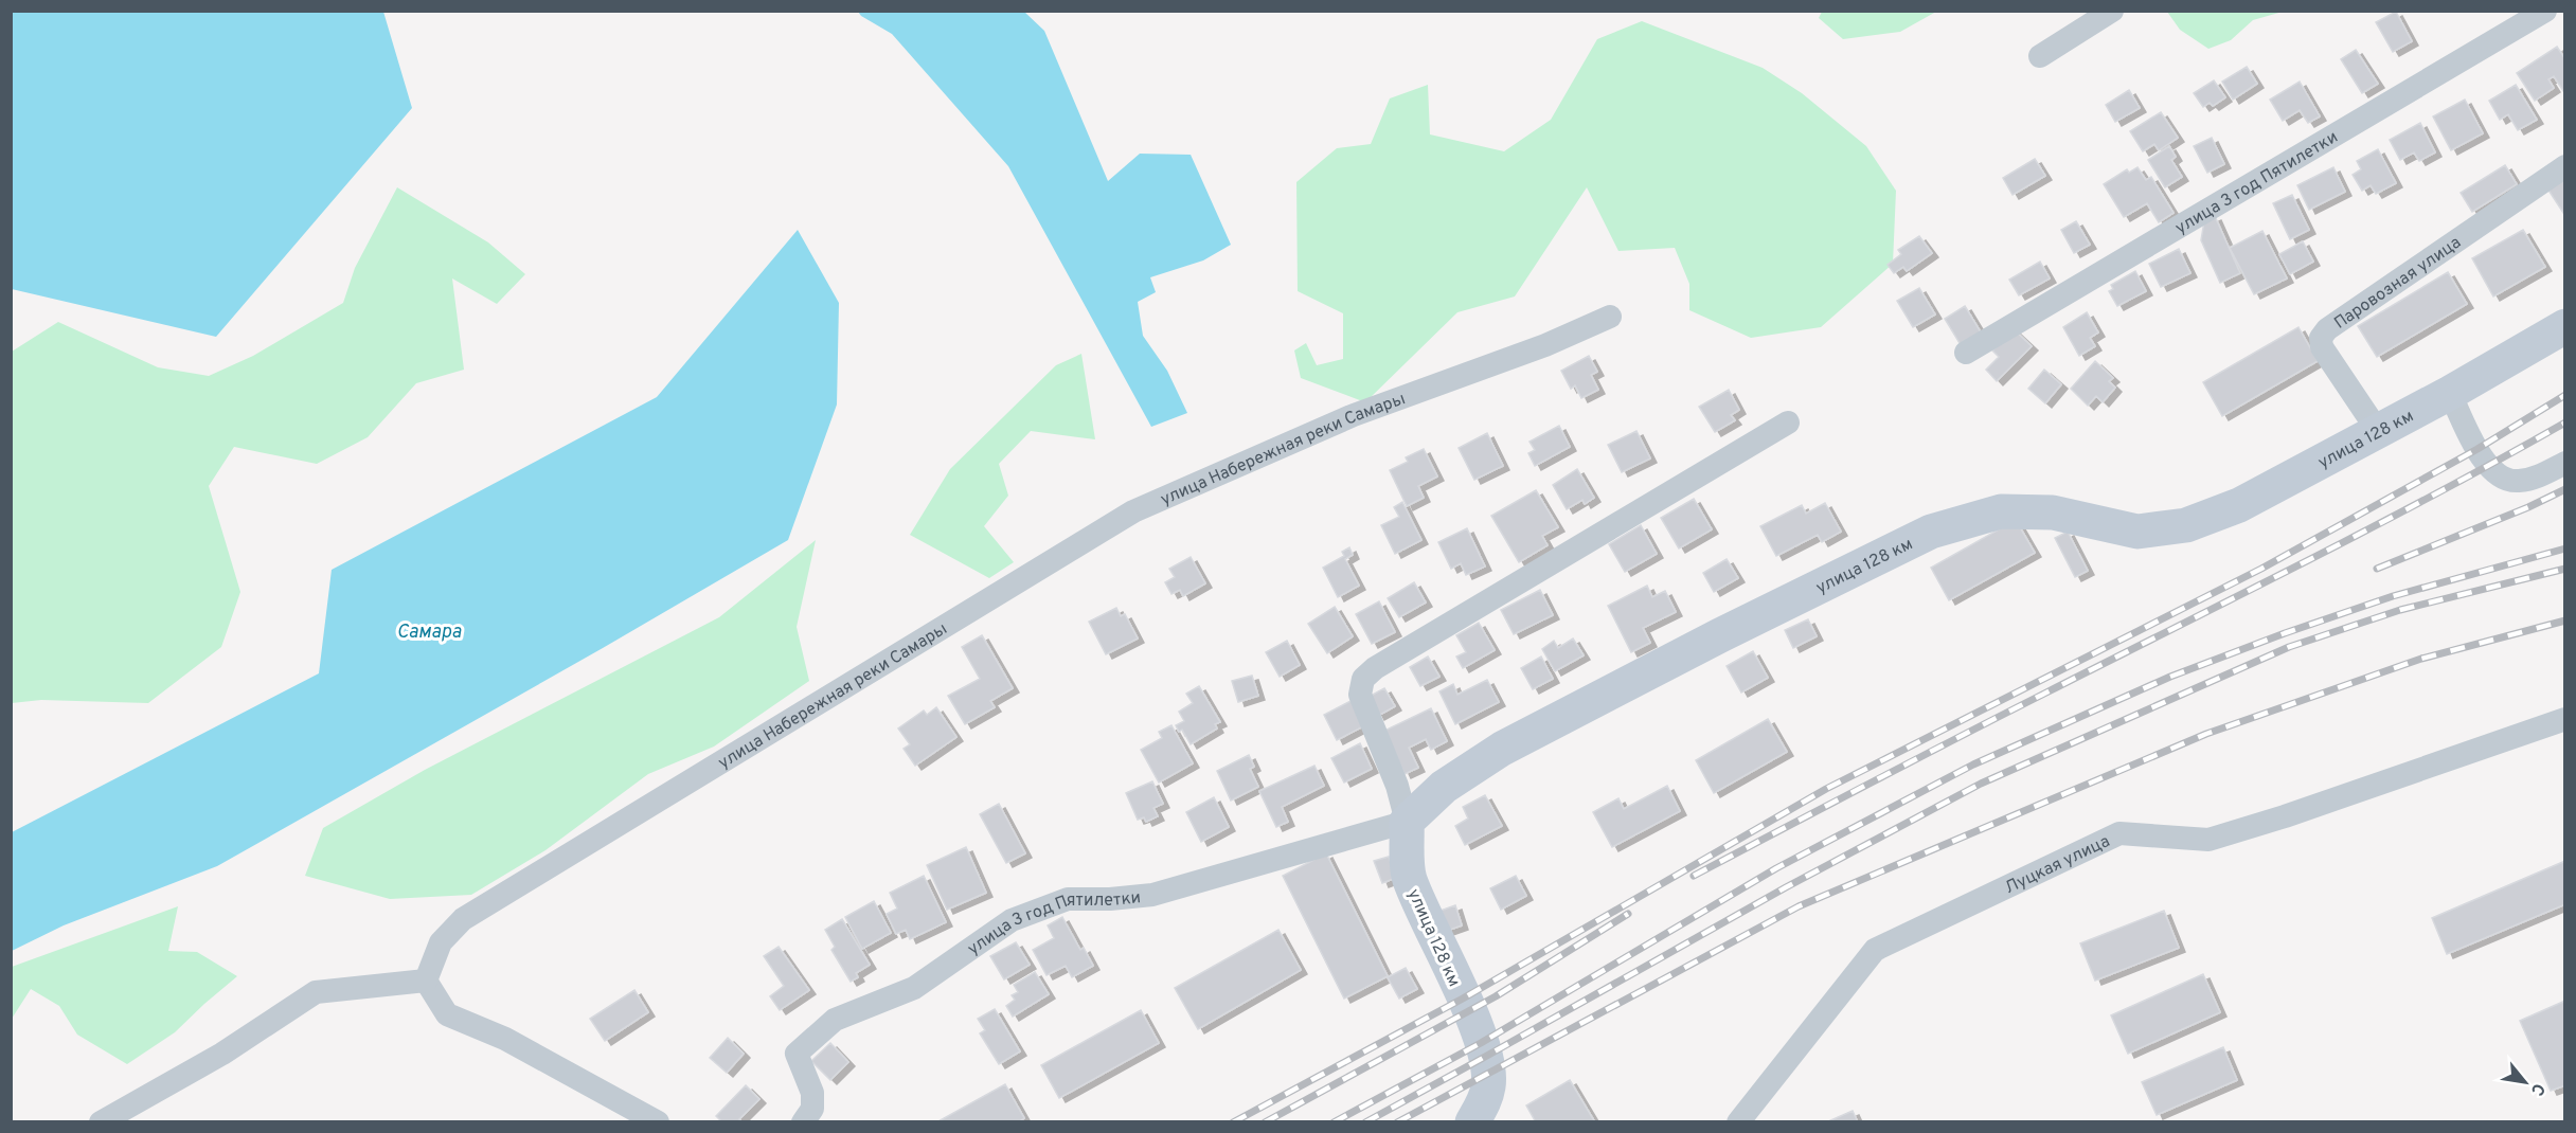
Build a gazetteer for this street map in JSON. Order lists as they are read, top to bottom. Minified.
{"streets":{"street":["улица 3 год Пятилетки","Паровозная улица","улица 128 км","улица Набережная реки Самары","Луцкая улица"]},"crossings":[["улица 3 год Пятилетки","улица 128 км"],["Паровозная улица","улица 128 км"]],"water":["Самара"],"north":"bottom right"}
